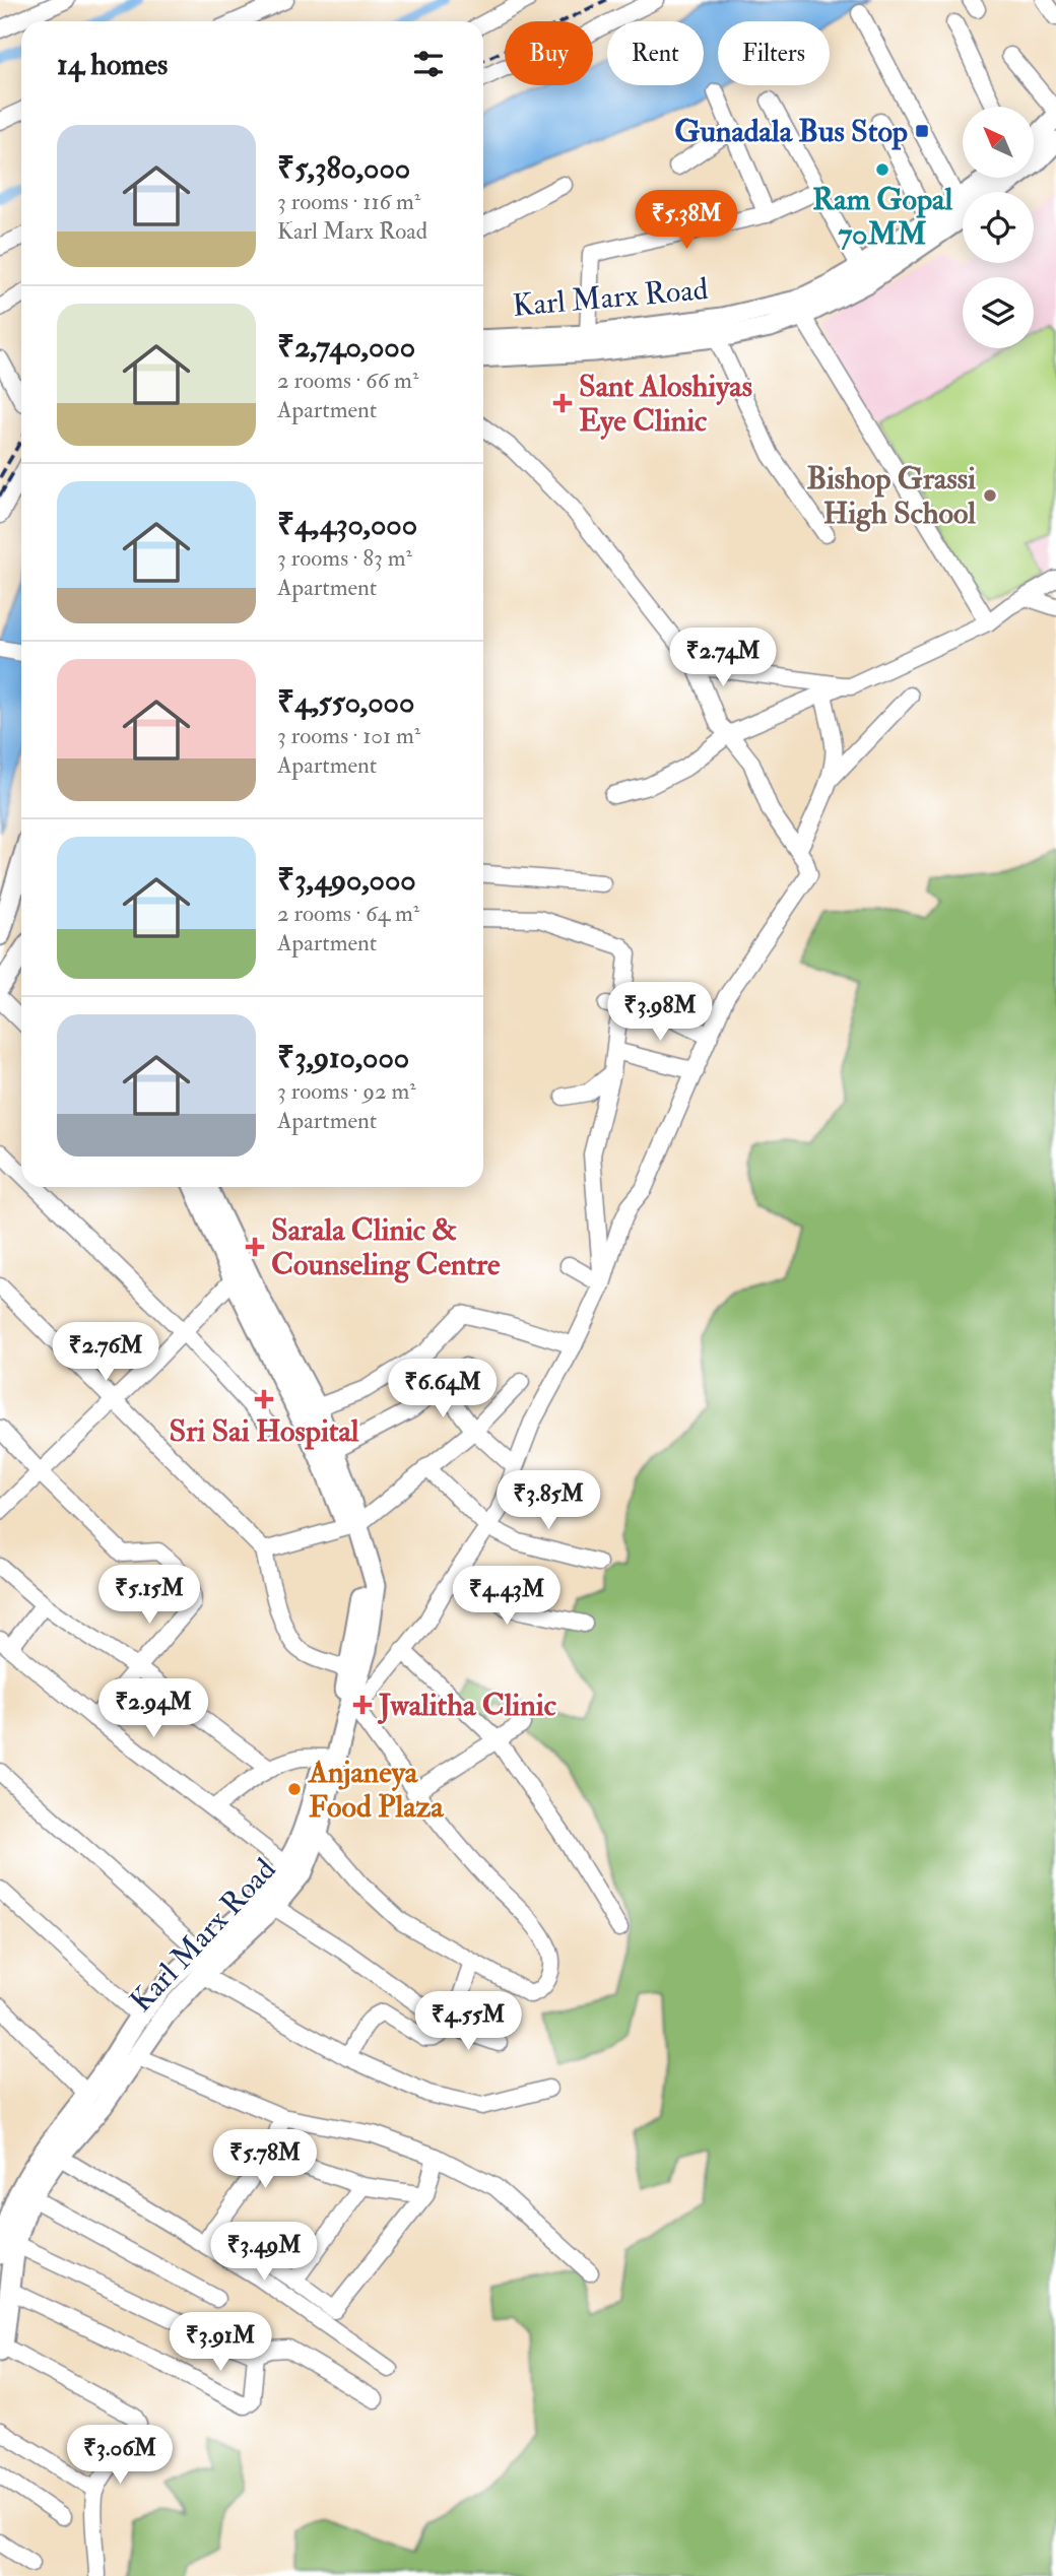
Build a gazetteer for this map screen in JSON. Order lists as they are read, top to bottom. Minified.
{"streets":{"main road":["Karl Marx Road"]},"places":{"transit":["Gunadala Bus Stop"],"other":["Ram Gopal 70MM","Bishop Grassi High School","Anjaneya Food Plaza"],"health":["Sant Aloshiyas Eye Clinic","Sarala Clinic & Counseling Centre","Sri Sai Hospital","Jwalitha Clinic"]},"north":"top left","page":{"chip":["Buy","Rent","Filters"],"heading":"14 homes","list":[{"name":"₹5,380,000","note":"3 rooms · 116 m² · Karl Marx Road"},{"name":"₹2,740,000","note":"2 rooms · 66 m² · Apartment"},{"name":"₹4,430,000","note":"3 rooms · 83 m² · Apartment"},{"name":"₹4,550,000","note":"3 rooms · 101 m² · Apartment"},{"name":"₹3,490,000","note":"2 rooms · 64 m² · Apartment"},{"name":"₹3,910,000","note":"3 rooms · 92 m² · Apartment"}],"price":["₹5.38M","₹2.74M","₹3.98M","₹2.76M","₹6.64M","₹3.85M","₹5.15M","₹4.43M","₹2.94M","₹4.55M","₹5.78M","₹3.49M","₹3.91M","₹3.06M"]}}
